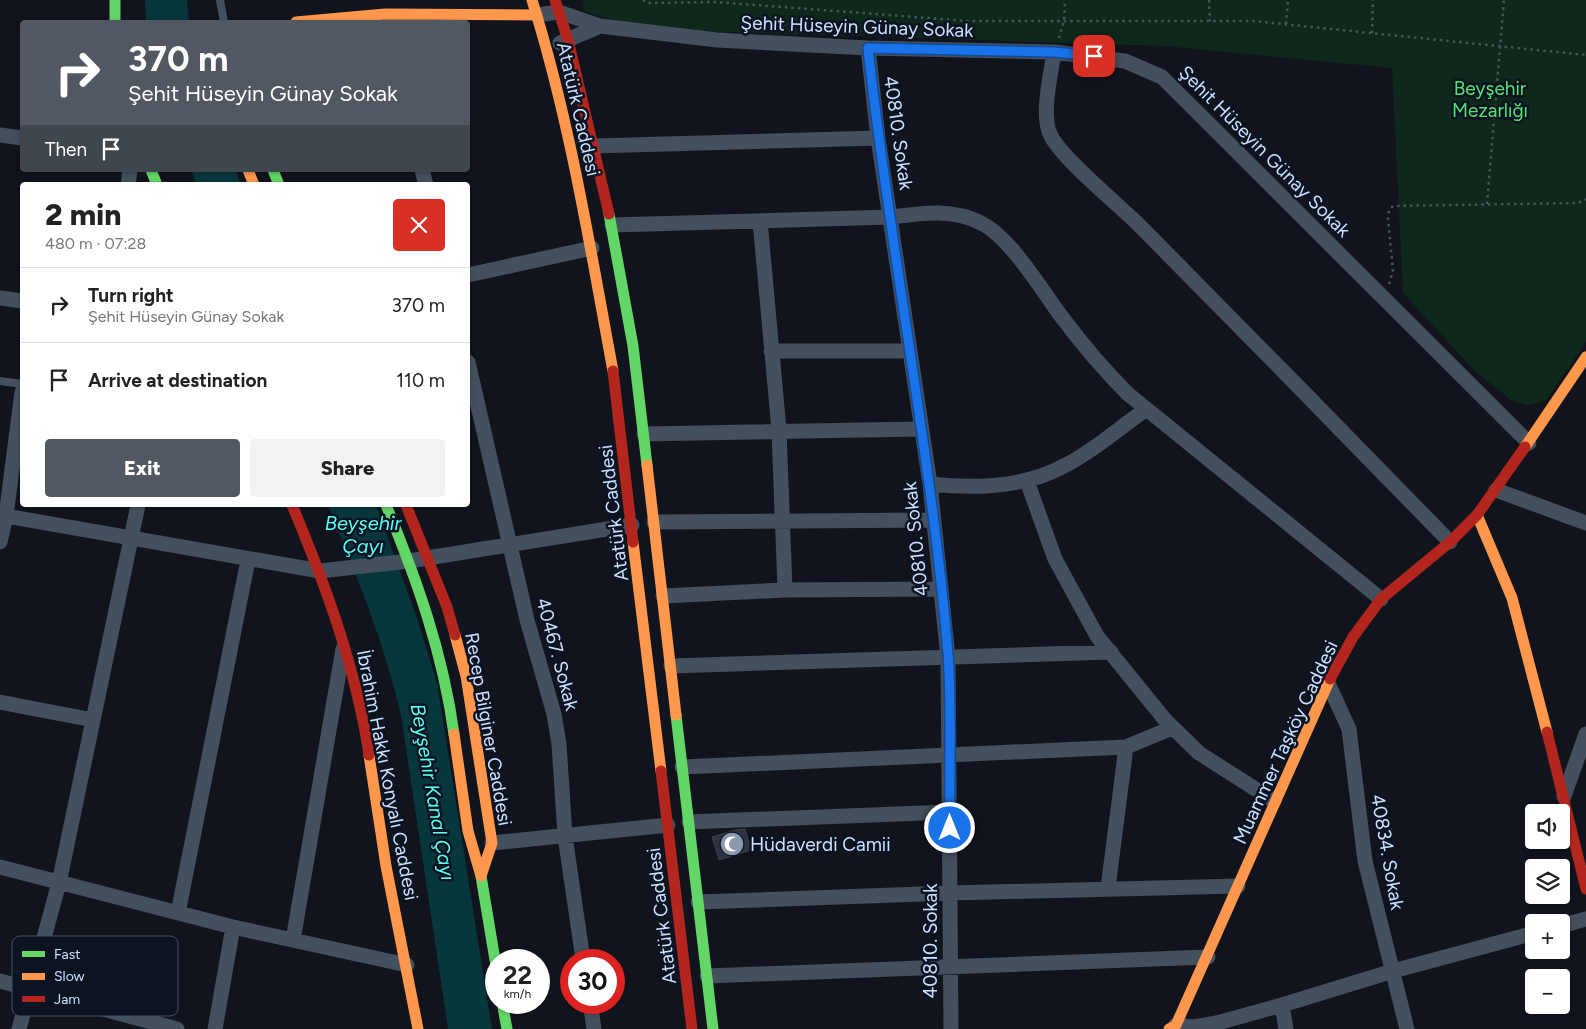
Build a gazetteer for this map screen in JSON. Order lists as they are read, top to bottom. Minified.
{"streets":{"street":["Şehit Hüseyin Günay Sokak","Atatürk Caddesi","40810. Sokak","40467. Sokak","Recep Bilginer Caddesi","Muammer Taşköy Caddesi","İbrahim Hakkı Konyalı Caddesi","40834. Sokak"]},"crossings":[["Şehit Hüseyin Günay Sokak","Atatürk Caddesi"],["Şehit Hüseyin Günay Sokak","40810. Sokak"],["Şehit Hüseyin Günay Sokak","Muammer Taşköy Caddesi"],["Muammer Taşköy Caddesi","40834. Sokak"]],"water":["Beyşehir Çayı","Beyşehir Kanal Çayı"],"parks":["Beyşehir Mezarlığı"],"places":{"mosque":["Hüdaverdi Camii"]},"legend":["Fast","Slow","Jam"],"page":{"turn":["370 m","Şehit Hüseyin Günay Sokak"],"then":"Then","heading":["2 min","480 m · 07:28"],"list":[{"name":"Turn right","note":"Şehit Hüseyin Günay Sokak","value":"370 m"},{"name":"Arrive at destination","value":"110 m"}],"buttons":["Exit","Share"],"map_buttons":["+","−"],"speed":"22 km/h","limit":"30"}}
